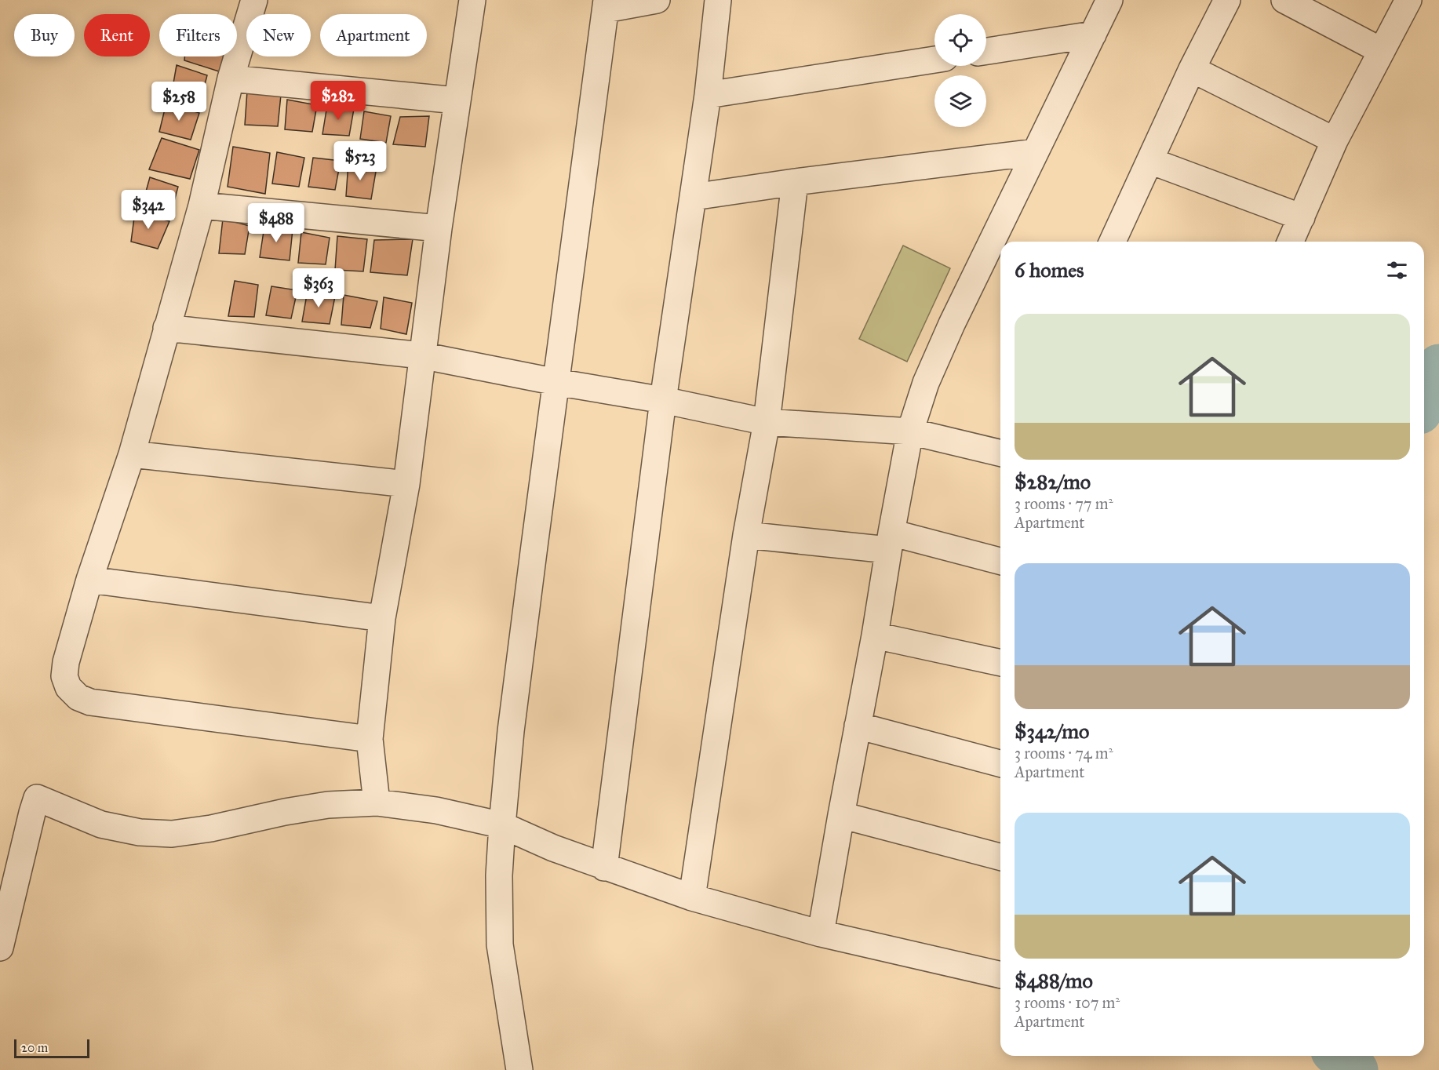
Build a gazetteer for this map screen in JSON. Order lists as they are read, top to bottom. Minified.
{"scale_bar":"20 m","page":{"chip":["Buy","Rent","Filters","New","Apartment"],"price":["$282","$258","$523","$342","$488","$363"],"heading":"6 homes","list":[{"name":"$282/mo","note":"3 rooms · 77 m² · Apartment"},{"name":"$342/mo","note":"3 rooms · 74 m² · Apartment"},{"name":"$488/mo","note":"3 rooms · 107 m² · Apartment"}],"scale":"20 m"}}
